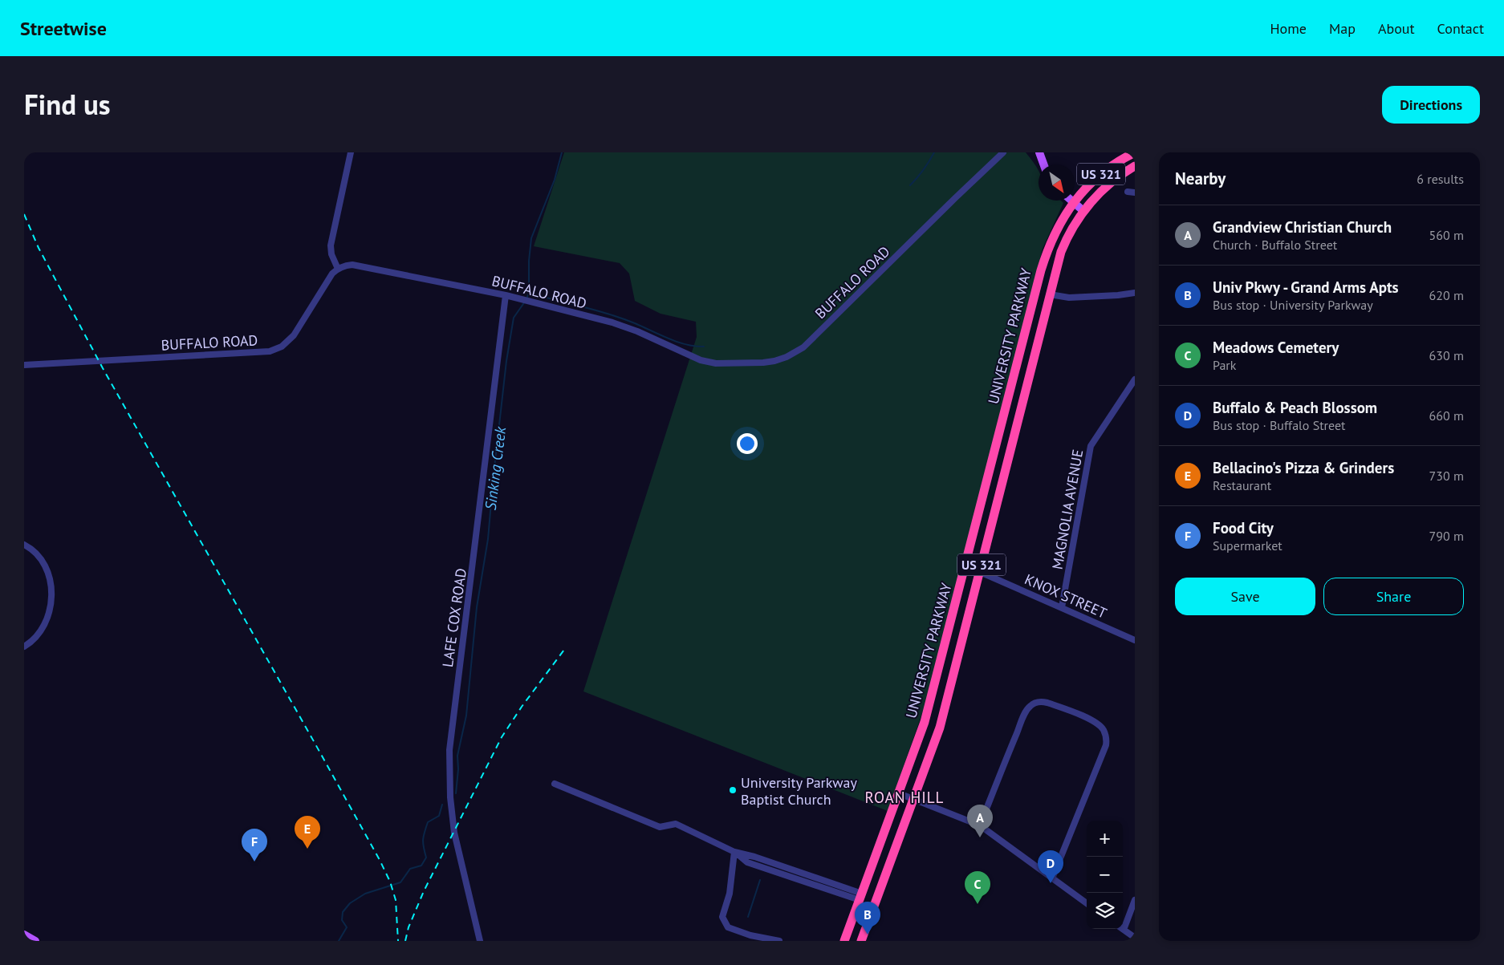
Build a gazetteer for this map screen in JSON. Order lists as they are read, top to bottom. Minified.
{"streets":{"highway":["US 321","UNIVERSITY PARKWAY"],"street":["BUFFALO ROAD","MAGNOLIA AVENUE","KNOX STREET","LAFE COX ROAD"]},"crossings":[["BUFFALO ROAD","LAFE COX ROAD"],["UNIVERSITY PARKWAY","KNOX STREET"],["MAGNOLIA AVENUE","KNOX STREET"]],"districts":["ROAN HILL"],"water":["Sinking Creek"],"places":["University Parkway Baptist Church"],"north":"bottom right","page":{"header":"Streetwise","nav":["Home","Map","About","Contact"],"title":"Find us","buttons":["Directions",["Save","Share"]],"heading":["Nearby","6 results"],"list":[{"mark":"A","name":"Grandview Christian Church","note":"Church · Buffalo Street","value":"560 m"},{"mark":"B","name":"Univ Pkwy - Grand Arms Apts","note":"Bus stop · University Parkway","value":"620 m"},{"mark":"C","name":"Meadows Cemetery","note":"Park","value":"630 m"},{"mark":"D","name":"Buffalo & Peach Blossom","note":"Bus stop · Buffalo Street","value":"660 m"},{"mark":"E","name":"Bellacino's Pizza & Grinders","note":"Restaurant","value":"730 m"},{"mark":"F","name":"Food City","note":"Supermarket","value":"790 m"}],"pins":["A","E","F","D","C","B"],"map_buttons":["+","−"]}}
